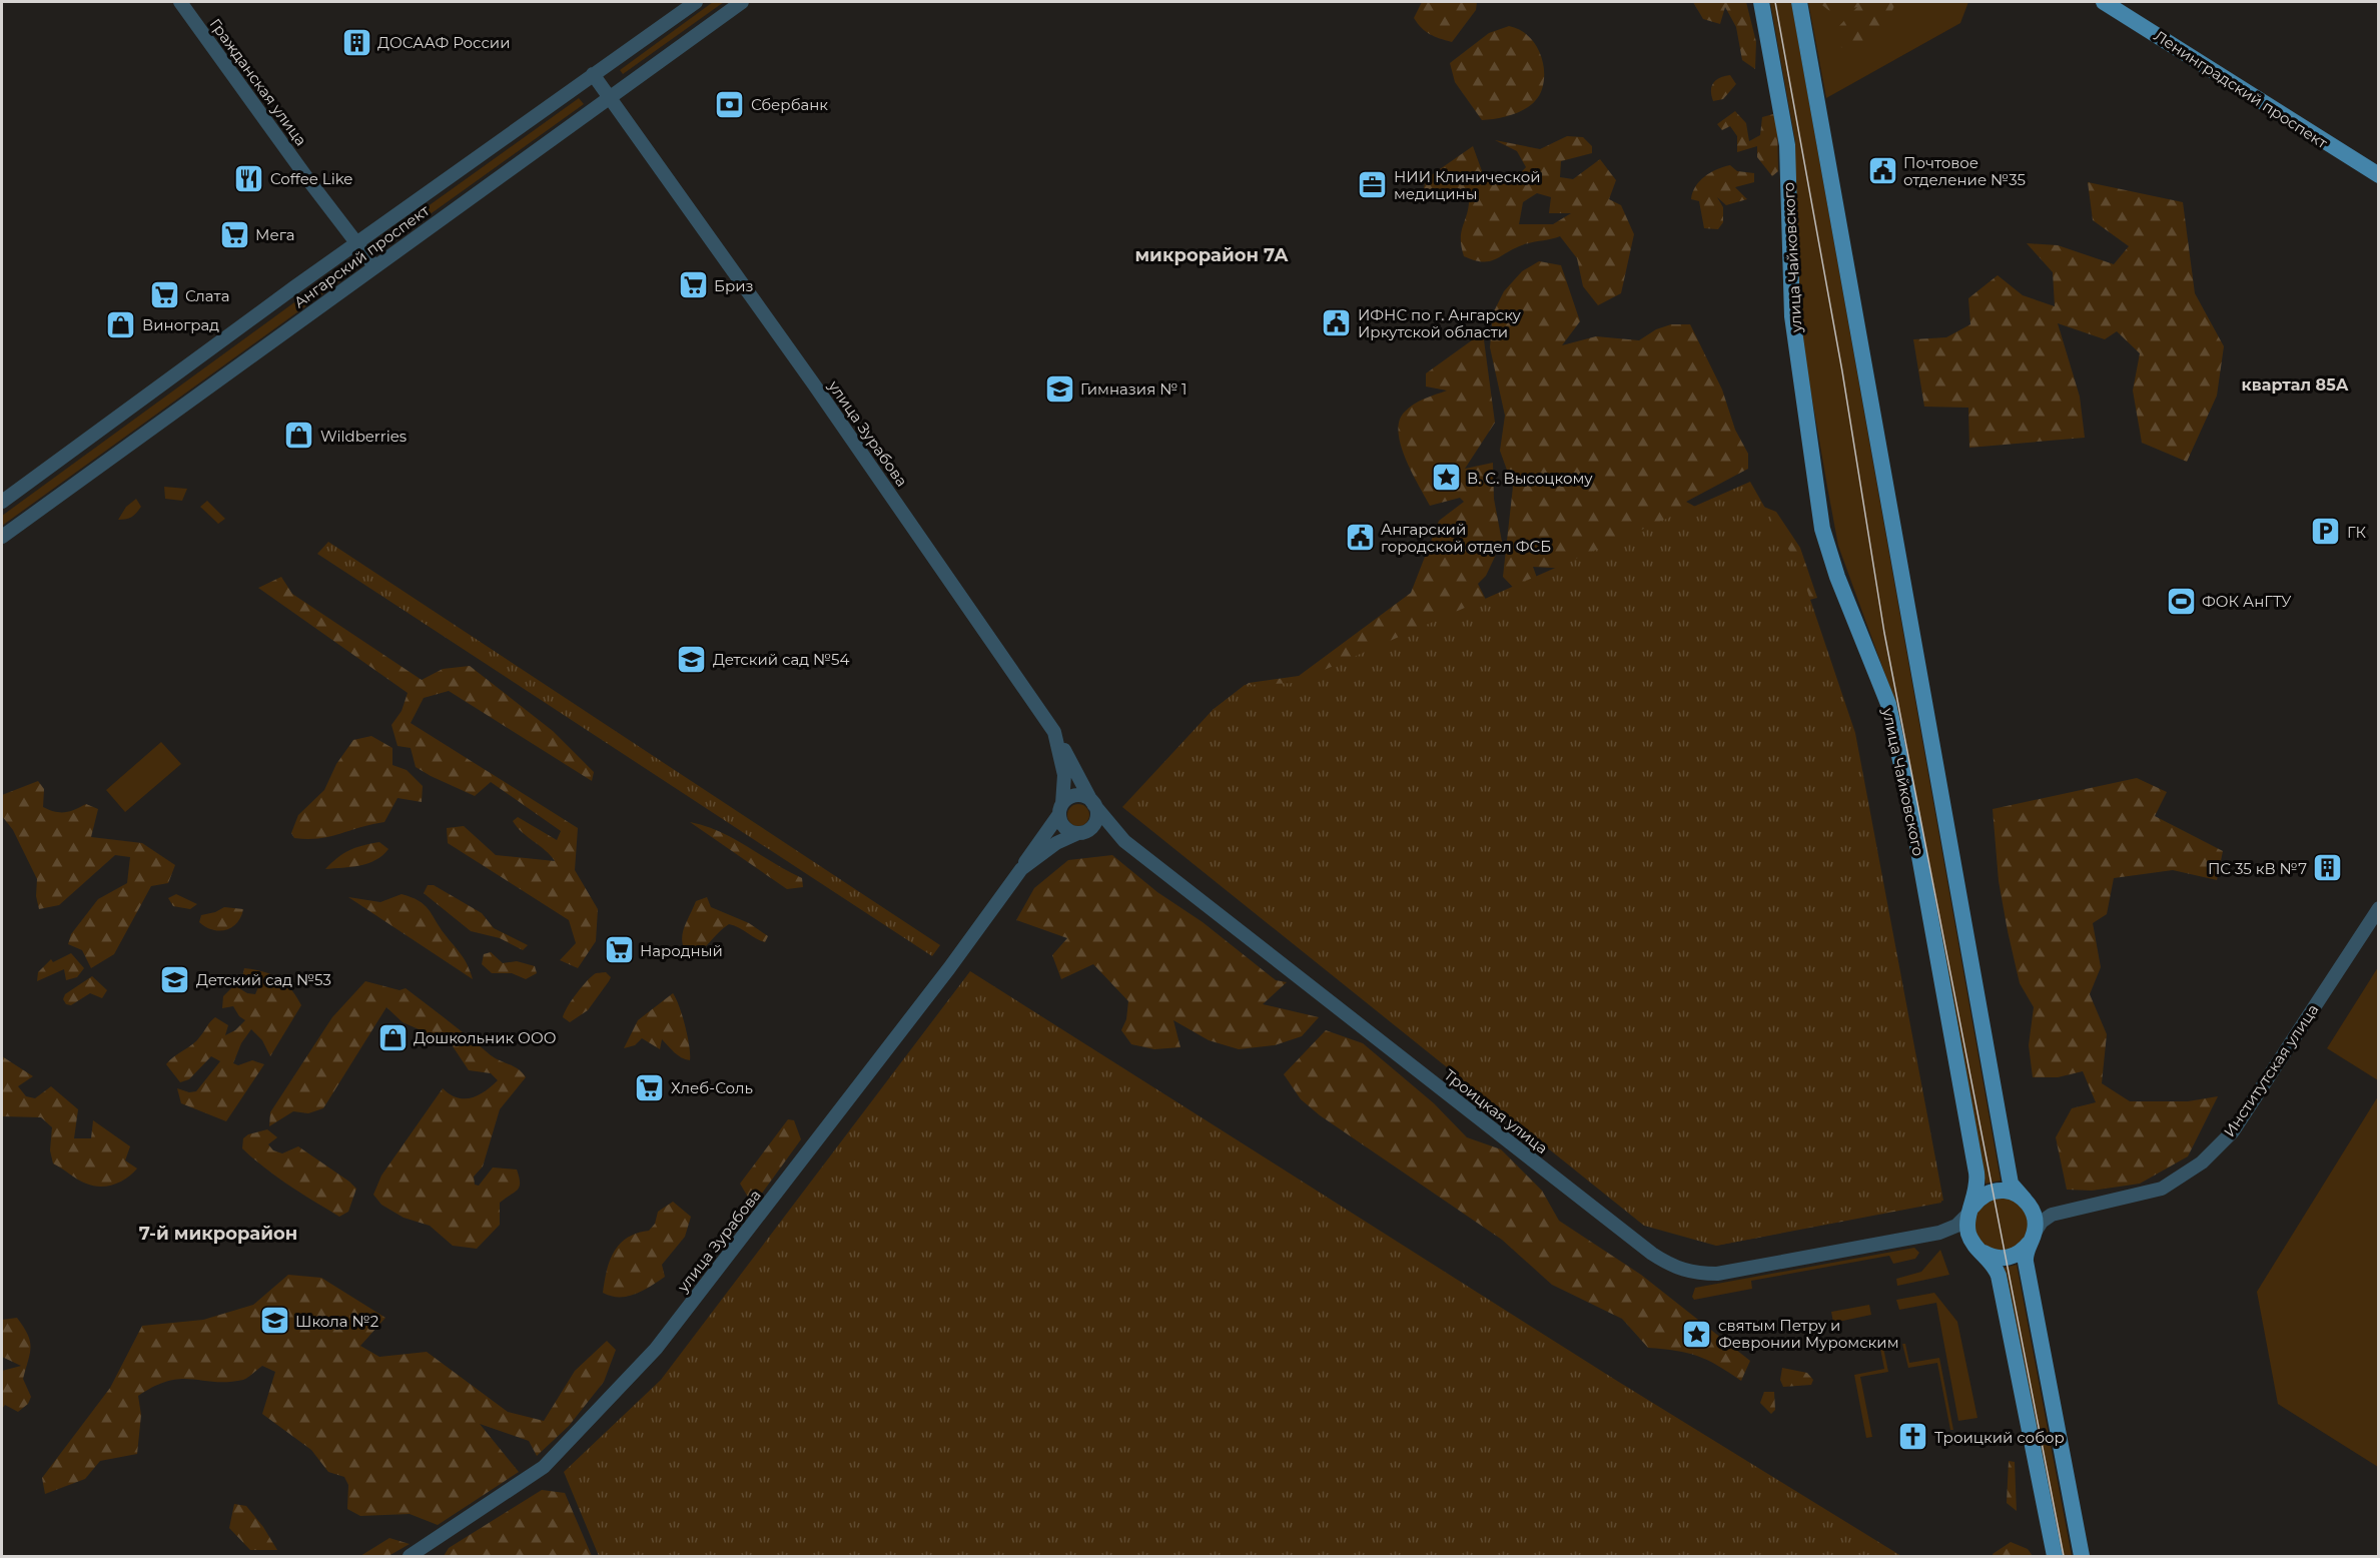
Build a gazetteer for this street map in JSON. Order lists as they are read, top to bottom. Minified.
{"streets":{"main road":["Ленинградский проспект","улица Чайковского"],"street":["Гражданская улица","Ангарский проспект","улица Зурабова","Институтская улица","Троицкая улица"]},"crossings":[["Гражданская улица","Ангарский проспект"],["Ангарский проспект","улица Зурабова"],["улица Чайковского","Институтская улица"],["улица Зурабова","Троицкая улица"]],"districts":["микрорайон 7А","квартал 85А","7-й микрорайон"],"places":{"building":["ДОСААФ России","ПС 35 кВ №7"],"bank":["Сбербанк"],"public building":["Почтовое отделение №35","ИФНС по г. Ангарску Иркутской области","Ангарский городской отдел ФСБ"],"restaurant":["Coffee Like"],"office":["НИИ Клинической медицины"],"supermarket":["Мега","Бриз","Слата","Народный","Хлеб-Соль"],"shop":["Виноград","Wildberries","Дошкольник ООО"],"school or university":["Гимназия № 1","Детский сад №54","Детский сад №53","Школа №2"],"place":["В. С. Высоцкому","святым Петру и Февронии Муромским"],"parking":["ГК"],"sports":["ФОК АнГТУ"],"church":["Троицкий собор"]}}
